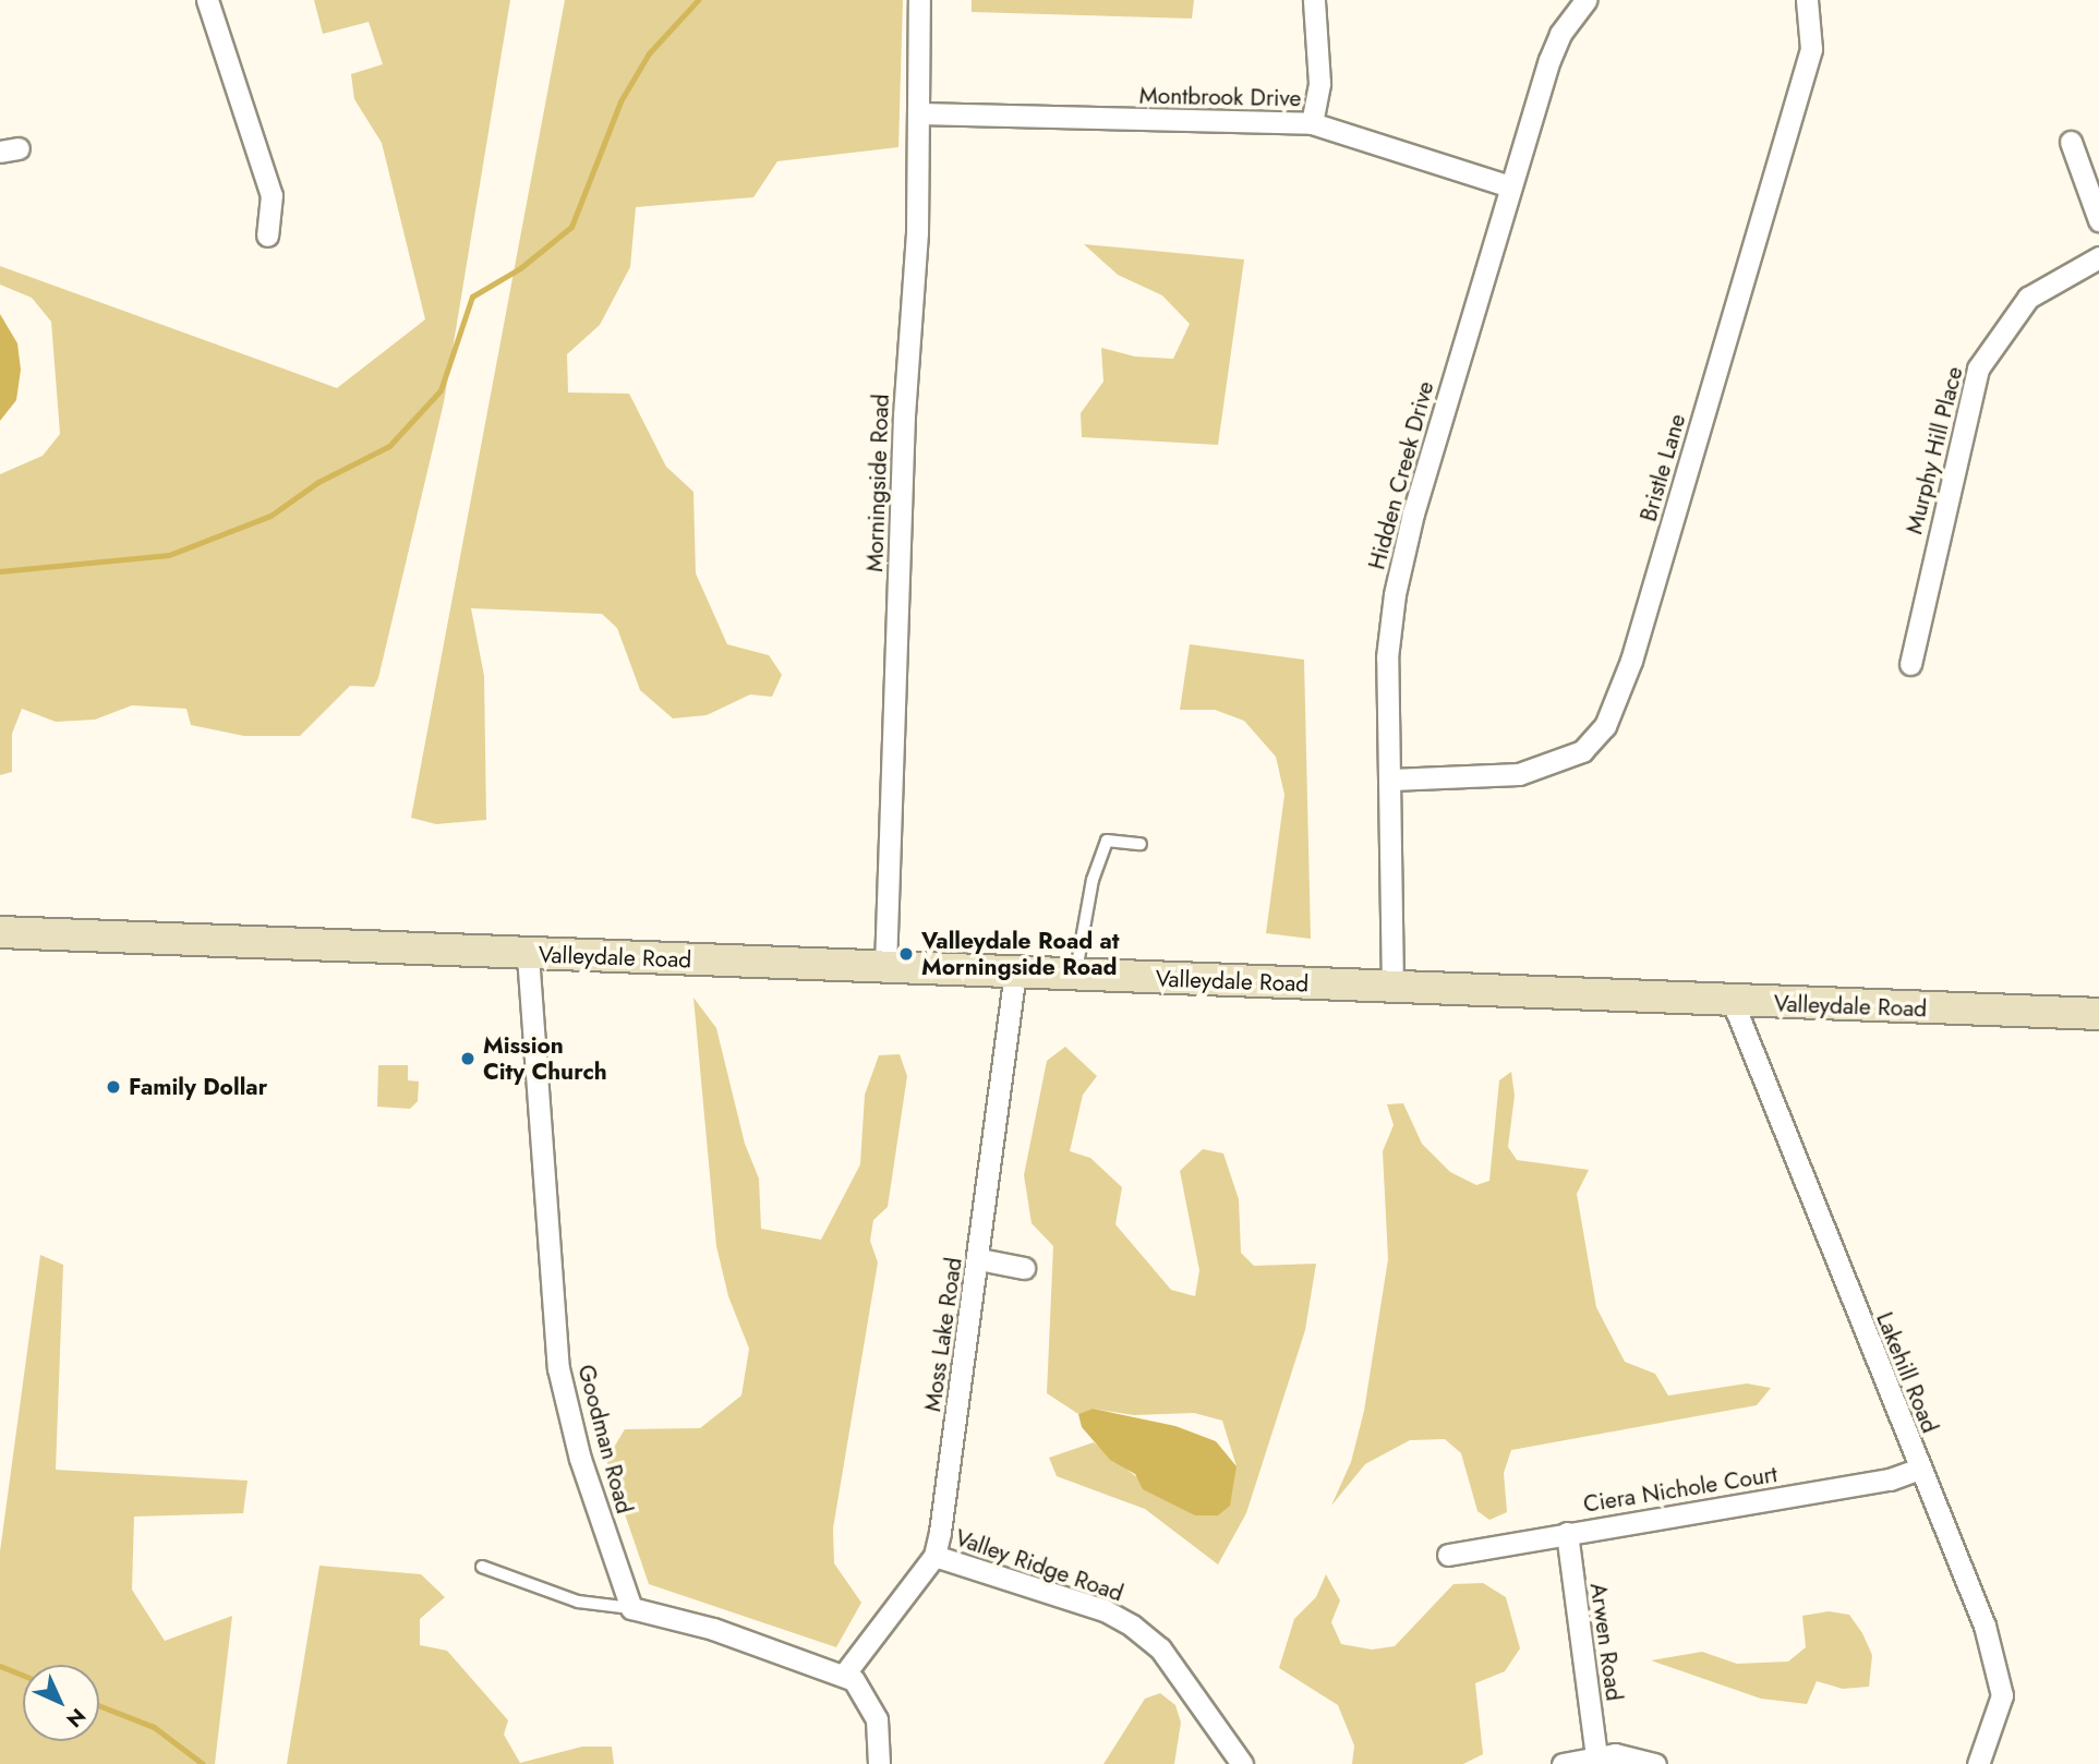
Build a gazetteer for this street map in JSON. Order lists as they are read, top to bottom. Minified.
{"streets":{"street":["Montbrook Drive","Murphy Hill Place","Bristle Lane","Hidden Creek Drive","Morningside Road","Valleydale Road","Moss Lake Road","Lakehill Road","Goodman Road","Ciera Nichole Court","Valley Ridge Road","Arwen Road"]},"crossings":[["Montbrook Drive","Hidden Creek Drive"],["Montbrook Drive","Morningside Road"],["Bristle Lane","Hidden Creek Drive"],["Hidden Creek Drive","Valleydale Road"],["Morningside Road","Valleydale Road"],["Valleydale Road","Moss Lake Road"],["Valleydale Road","Lakehill Road"],["Valleydale Road","Goodman Road"],["Moss Lake Road","Valley Ridge Road"],["Lakehill Road","Ciera Nichole Court"],["Ciera Nichole Court","Arwen Road"]],"places":["Valleydale Road at Morningside Road","Mission City Church","Family Dollar"],"north":"bottom right"}
